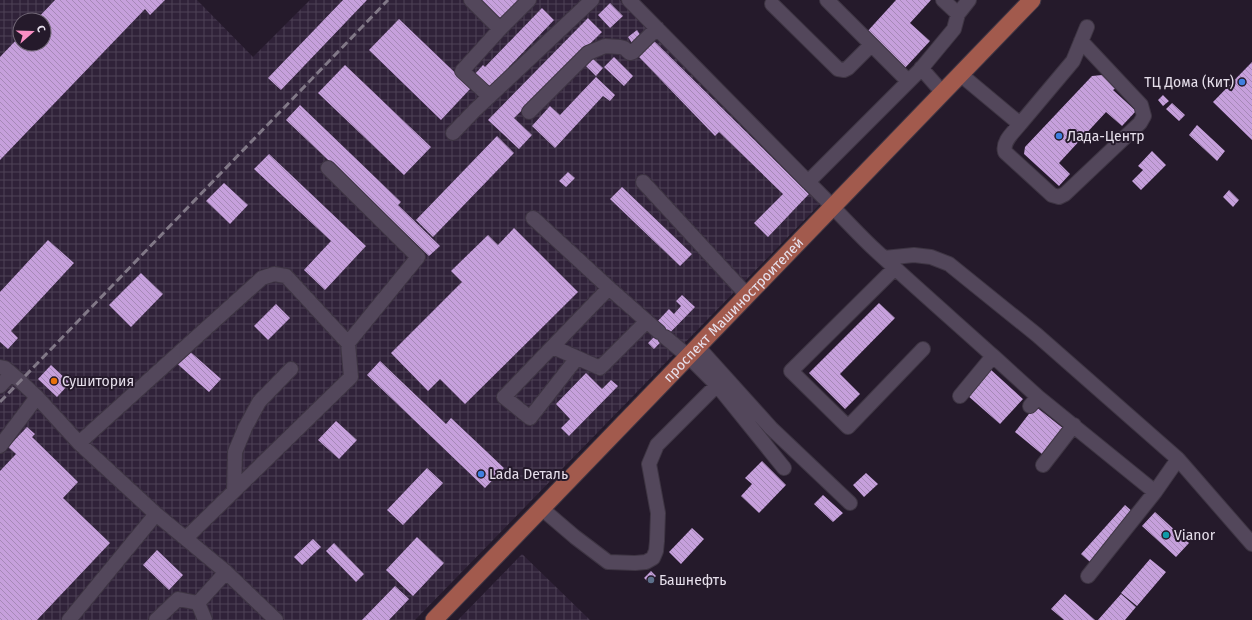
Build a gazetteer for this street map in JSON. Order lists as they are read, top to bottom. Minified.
{"streets":{"main road":["проспект Машиностроителей"]},"places":["ТЦ Дома (Кит)","Лада-Центр","Сушитория","Lada Dеталь","Vianor","Башнефть"],"north":"right"}
